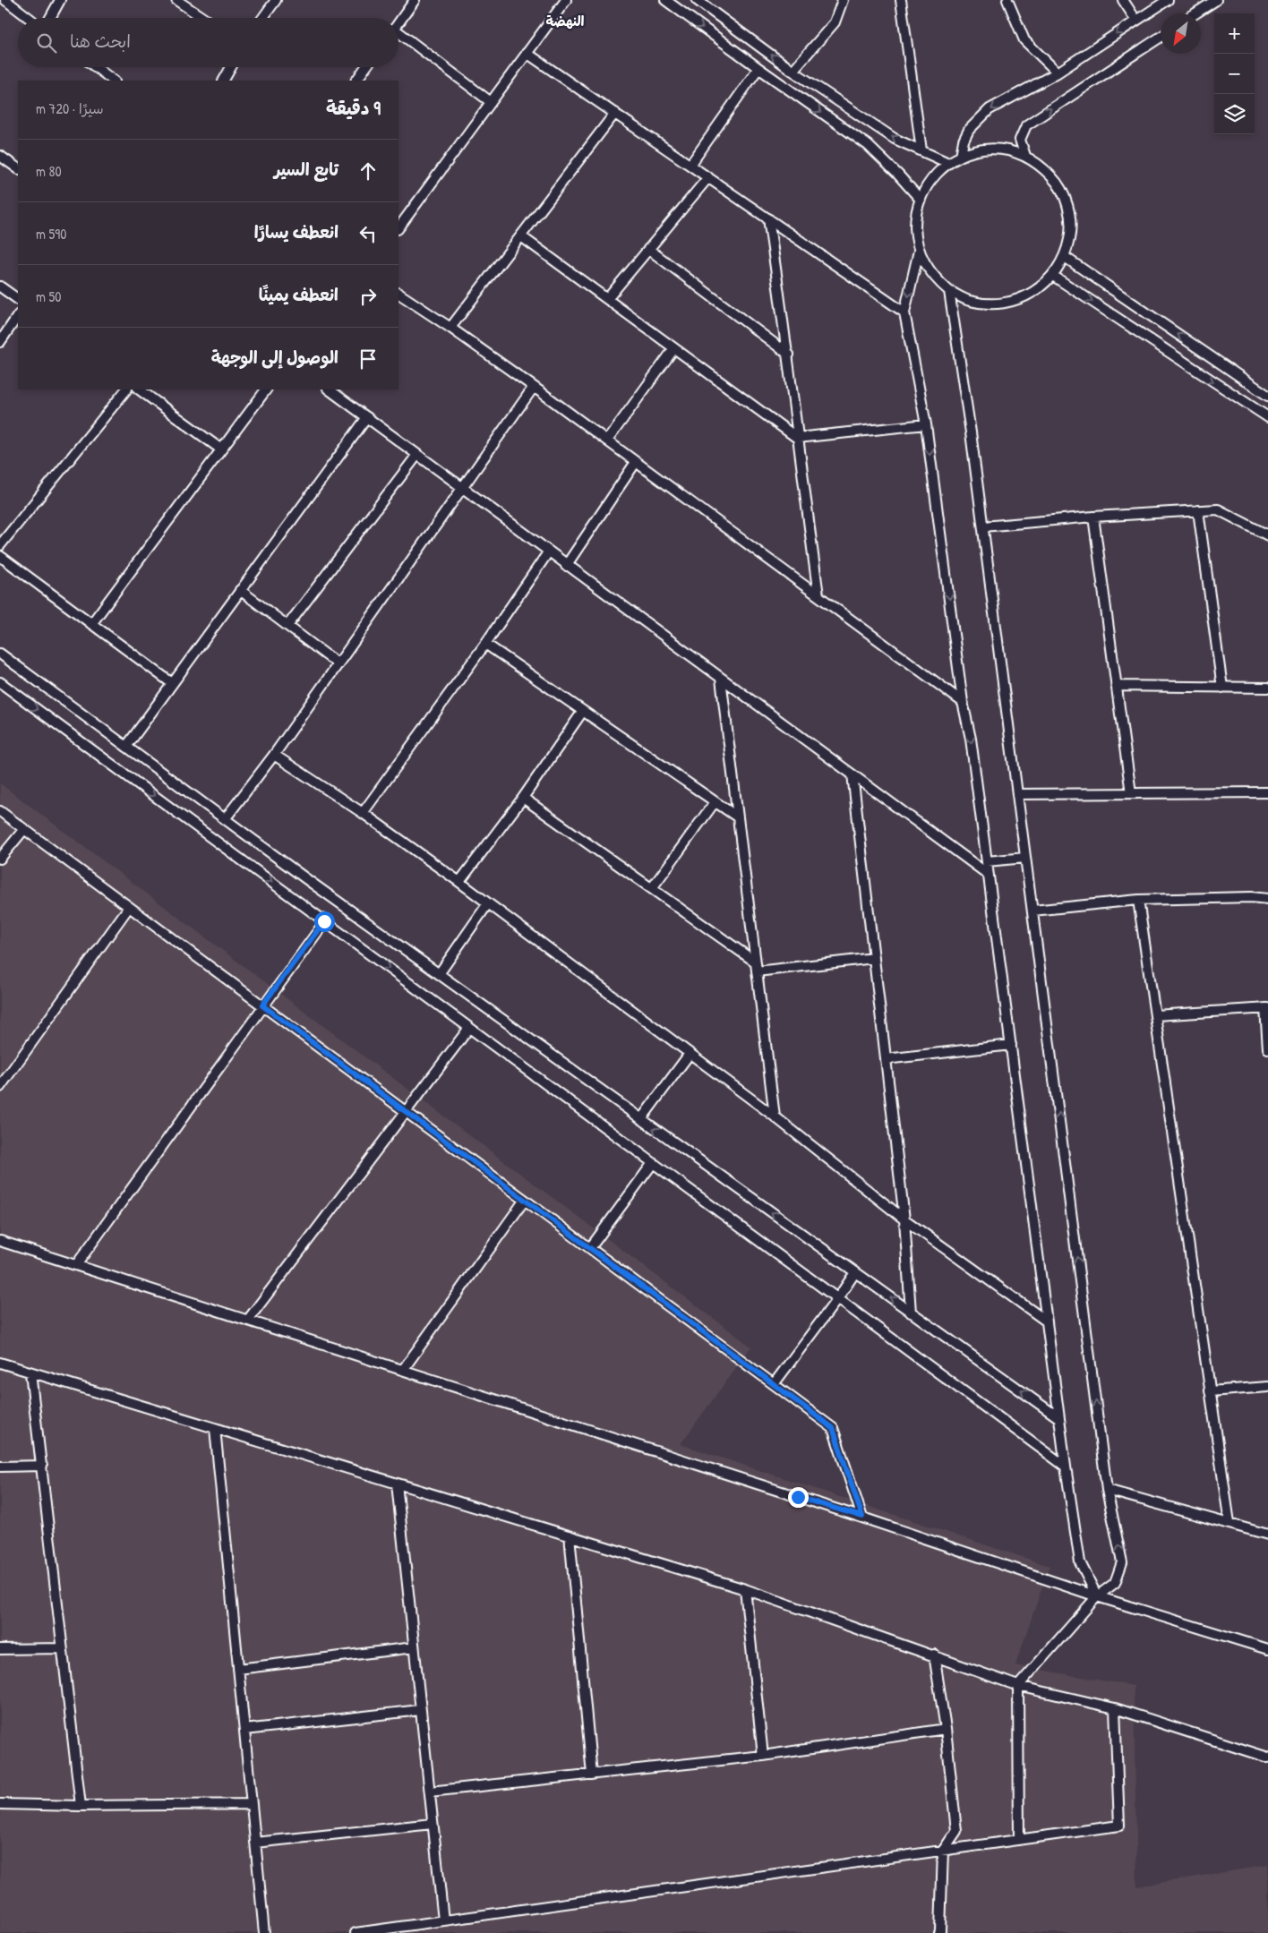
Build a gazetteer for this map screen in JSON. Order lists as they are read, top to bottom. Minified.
{"districts":["النهضة"],"north":"bottom left","page":{"map_buttons":["+","−"],"search":"ابحث هنا","heading":["9 دقيقة","سيرًا · 720 m"],"list":[["تابع السير","80 m"],["انعطف يسارًا","590 m"],["انعطف يمينًا","50 m"],"الوصول إلى الوجهة"]}}
